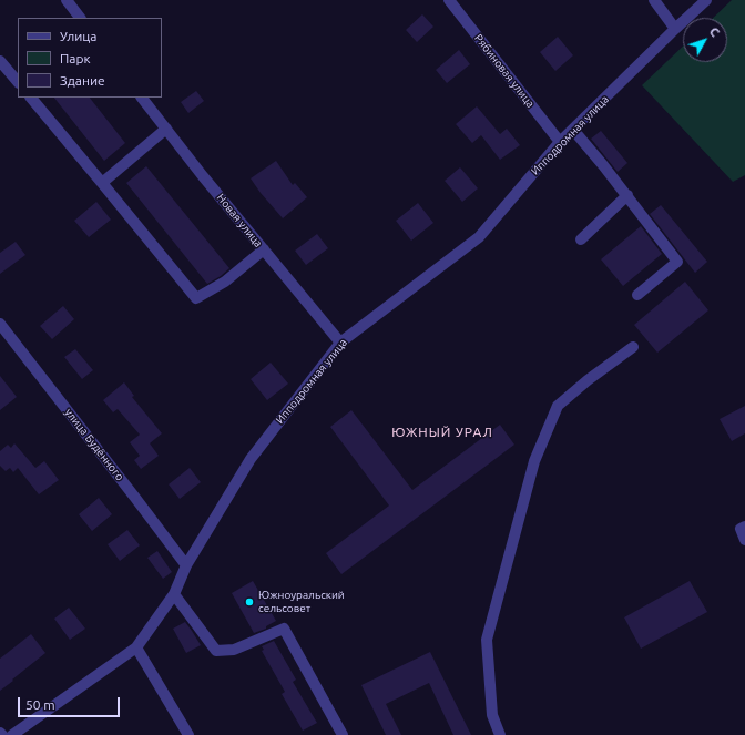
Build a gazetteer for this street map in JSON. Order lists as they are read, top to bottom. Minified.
{"streets":{"street":["Рябиновая улица","Ипподромная улица","Новая улица","улица Будённого"]},"crossings":[["Рябиновая улица","Ипподромная улица"],["Ипподромная улица","Новая улица"],["Ипподромная улица","улица Будённого"]],"districts":["ЮЖНЫЙ УРАЛ"],"places":["Южноуральский сельсовет"],"legend":["Улица","Парк","Здание"],"scale_bar":"50 m","north":"top right"}
